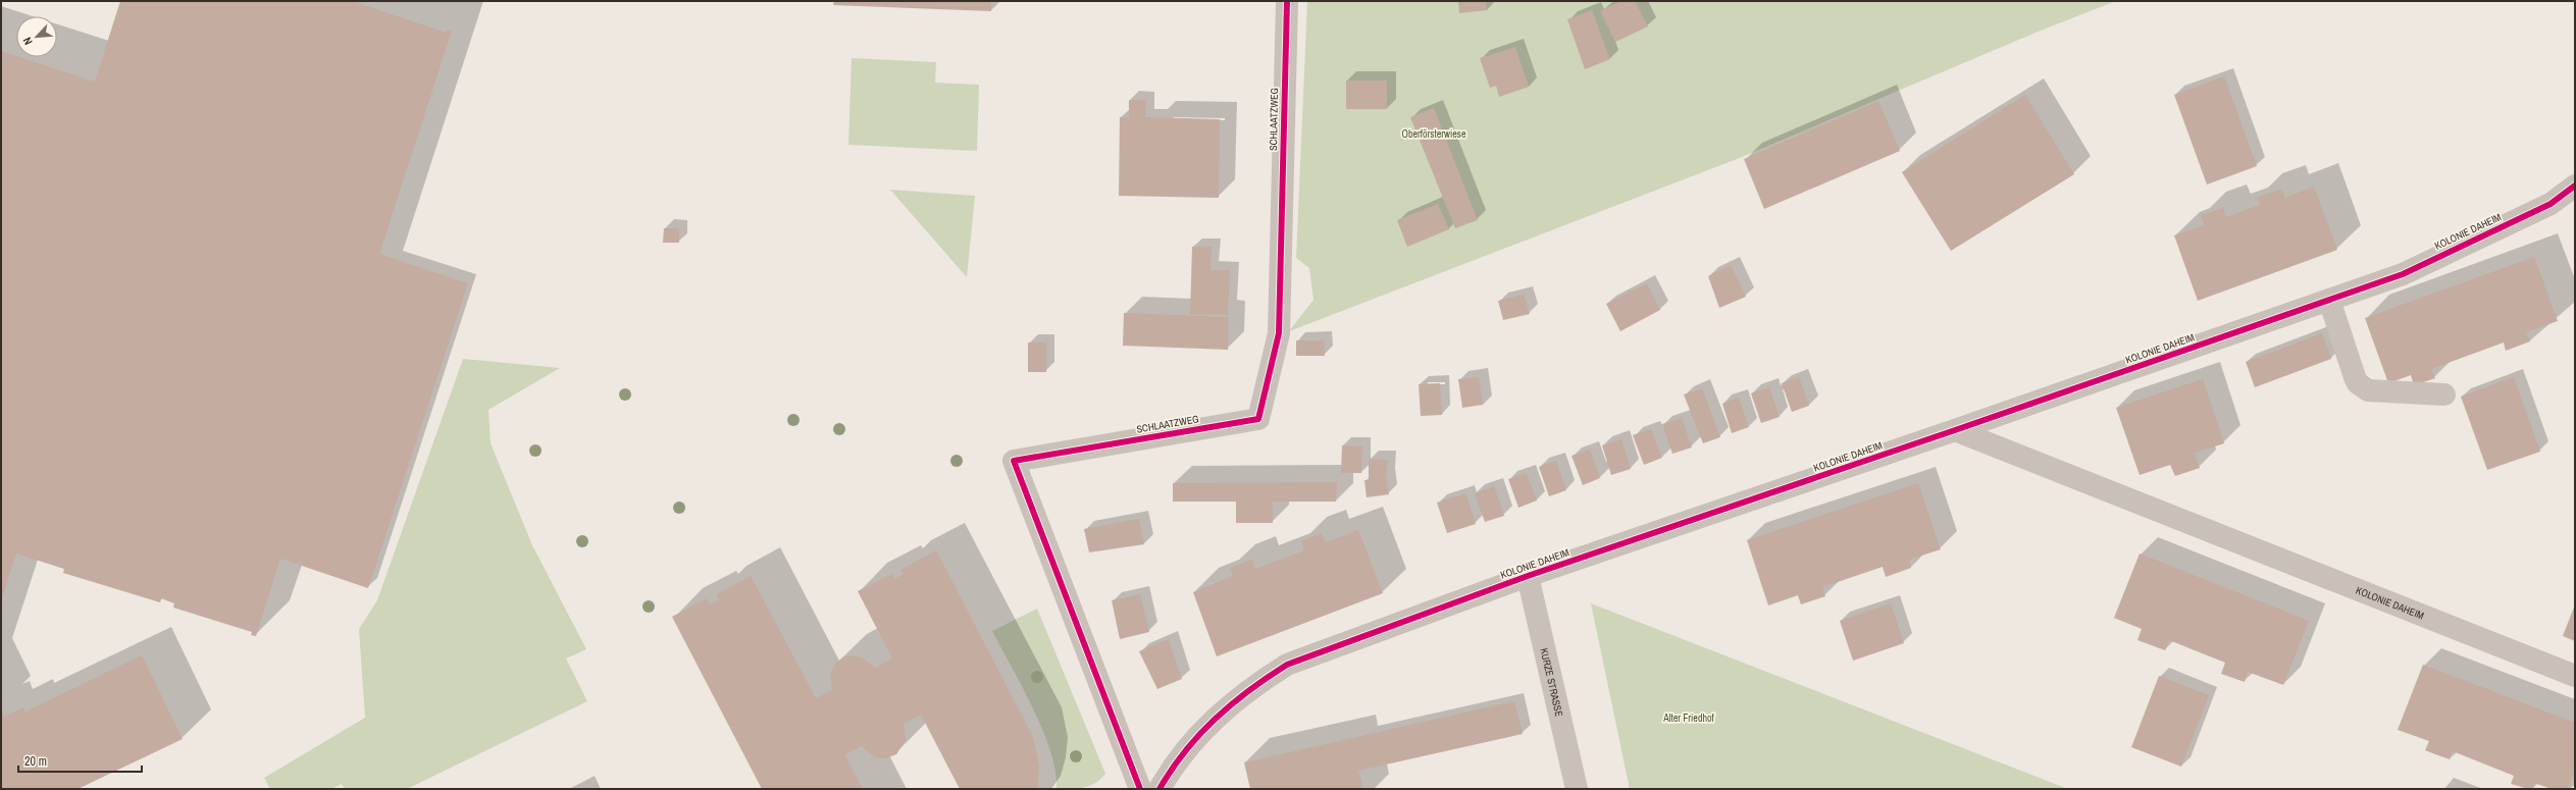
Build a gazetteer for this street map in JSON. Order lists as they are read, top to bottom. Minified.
{"streets":{"street":["SCHLAATZWEG","KOLONIE DAHEIM","KURZE STRASSE"]},"crossings":[["KOLONIE DAHEIM","KURZE STRASSE"]],"parks":["Oberförsterwiese","Alter Friedhof"],"scale_bar":"20 m","north":"bottom left"}
